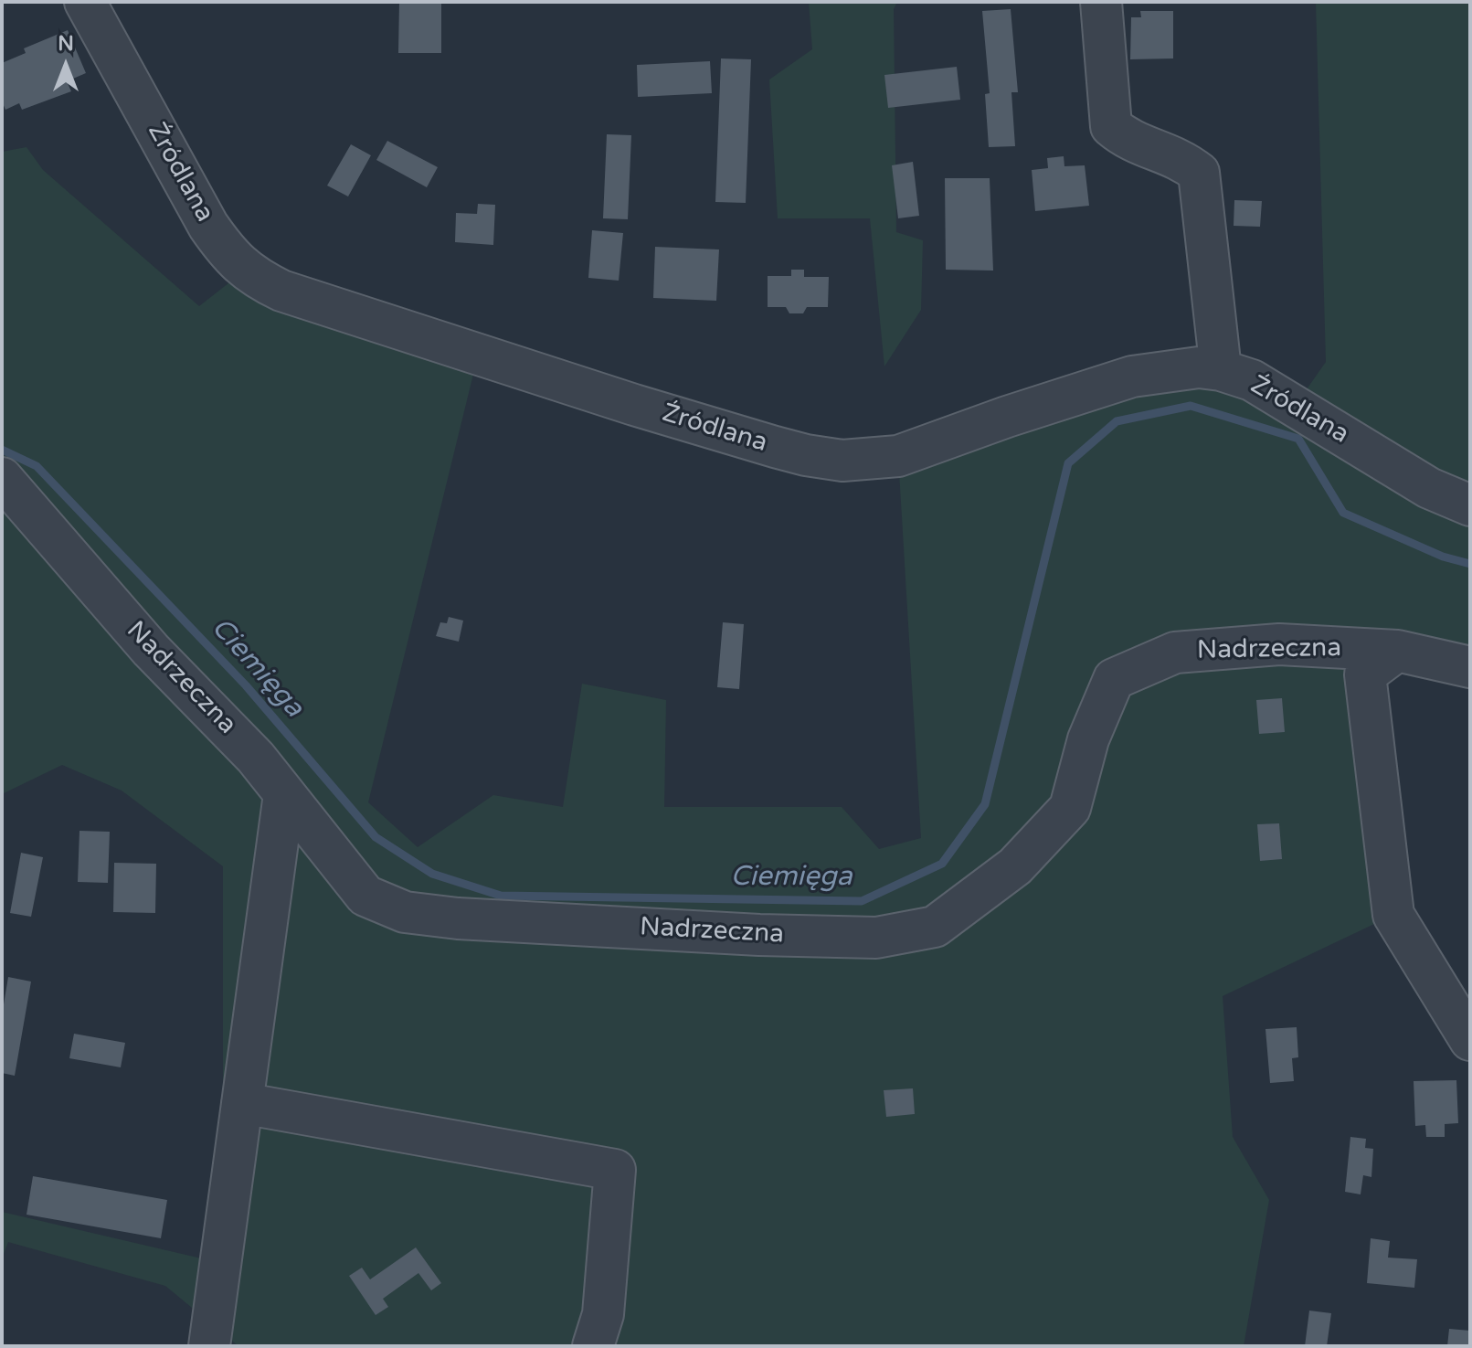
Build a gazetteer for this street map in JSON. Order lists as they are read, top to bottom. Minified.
{"streets":{"street":["Źródlana","Nadrzeczna"]},"water":["Ciemięga"],"north":"top"}
